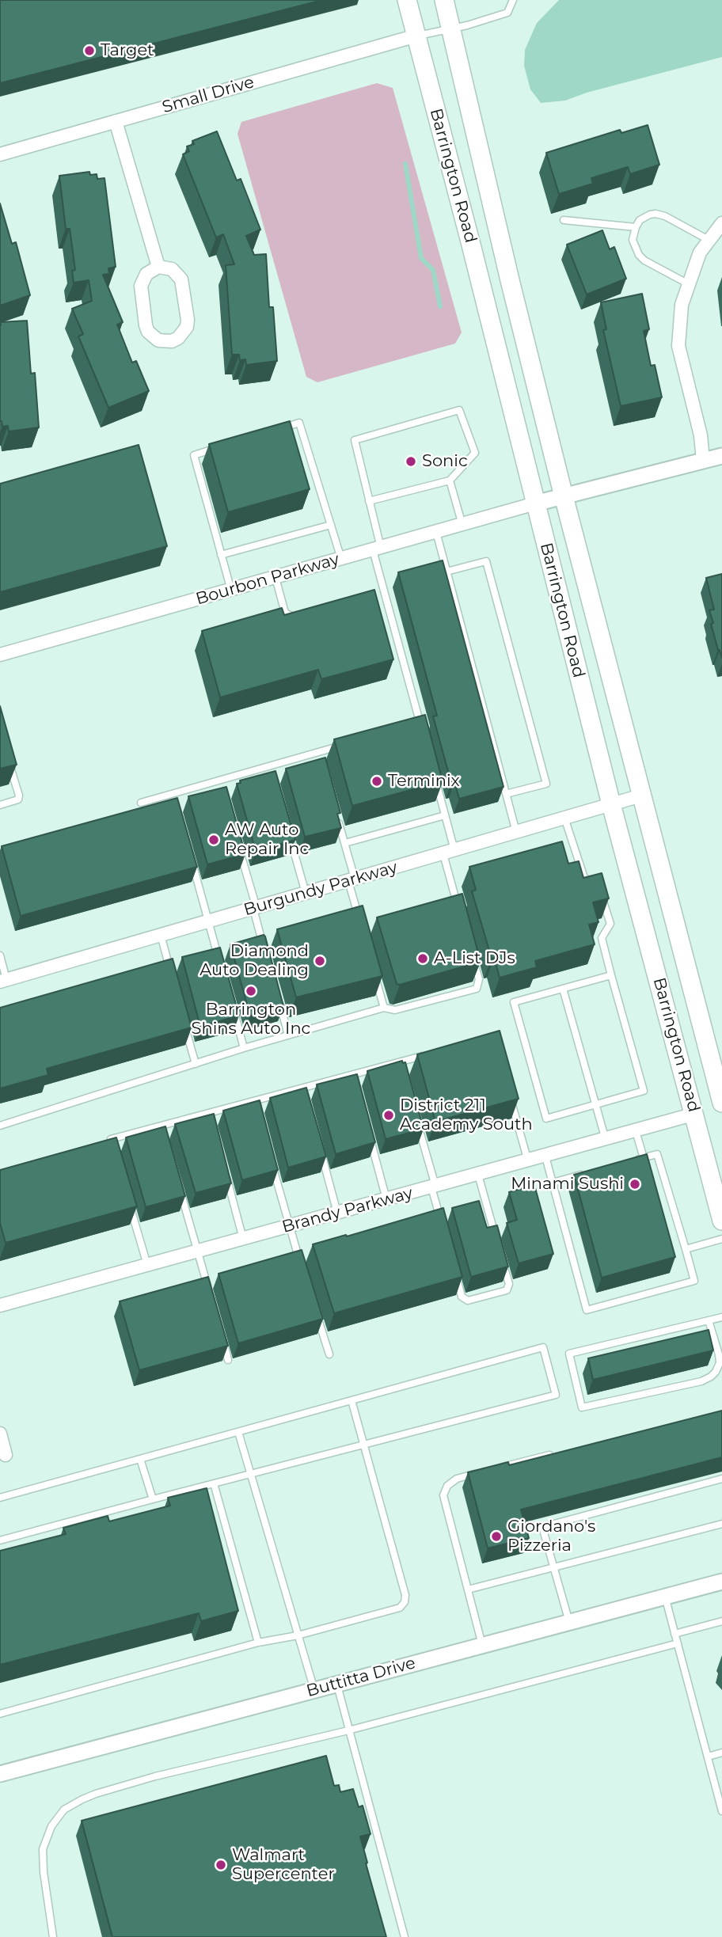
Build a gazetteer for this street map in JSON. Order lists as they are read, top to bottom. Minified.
{"streets":{"main road":["Barrington Road"],"street":["Small Drive","Bourbon Parkway","Burgundy Parkway","Brandy Parkway","Buttitta Drive"]},"crossings":[["Small Drive","Barrington Road"],["Barrington Road","Bourbon Parkway"],["Barrington Road","Burgundy Parkway"],["Barrington Road","Brandy Parkway"]],"places":["Target","Sonic","Terminix","AW Auto Repair Inc","A-List DJs","Diamond Auto Dealing","Barrington Shins Auto Inc","District 211 Academy South","Minami Sushi","Giordano's Pizzeria","Walmart Supercenter"]}
